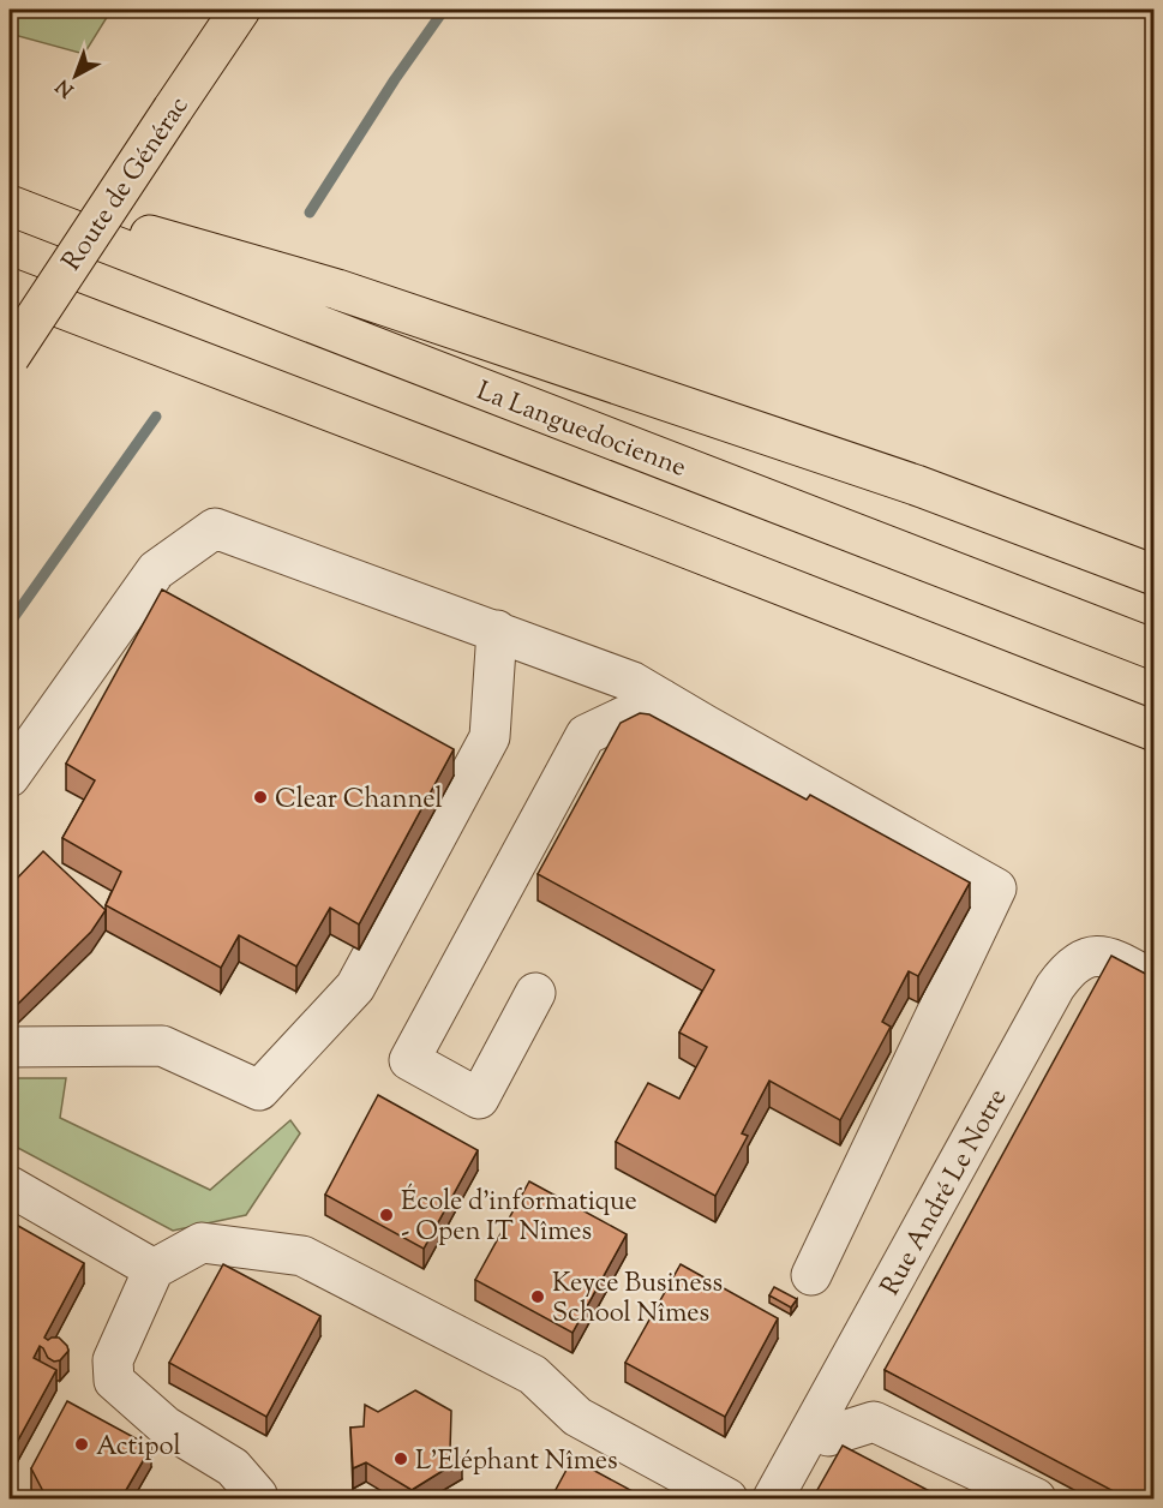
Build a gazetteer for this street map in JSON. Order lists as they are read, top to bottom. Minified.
{"streets":{"main road":["Route de Générac","La Languedocienne"],"street":["Rue André Le Notre"]},"places":["Clear Channel","École d'informatique - Open IT Nîmes","Keyce Business School Nîmes","Actipol","L'Eléphant Nîmes"],"north":"bottom left"}
